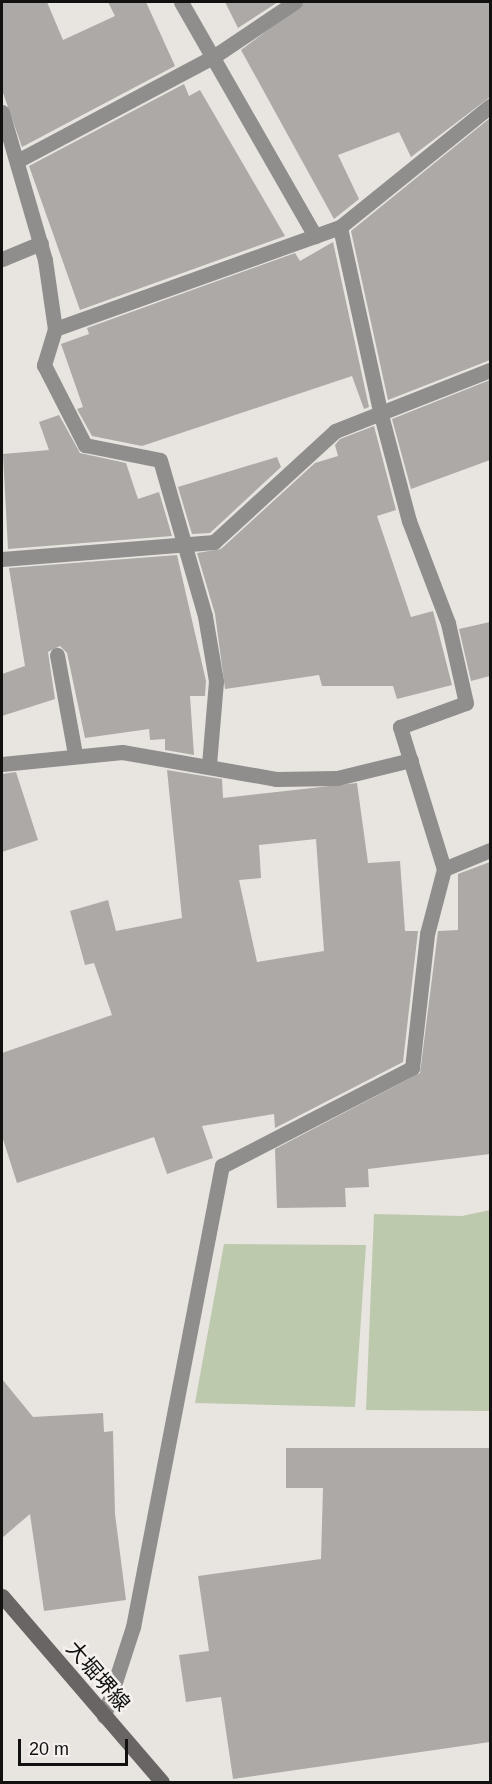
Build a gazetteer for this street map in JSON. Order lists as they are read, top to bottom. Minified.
{"streets":{"main road":["大堀堺線"]},"scale_bar":"20 m"}
